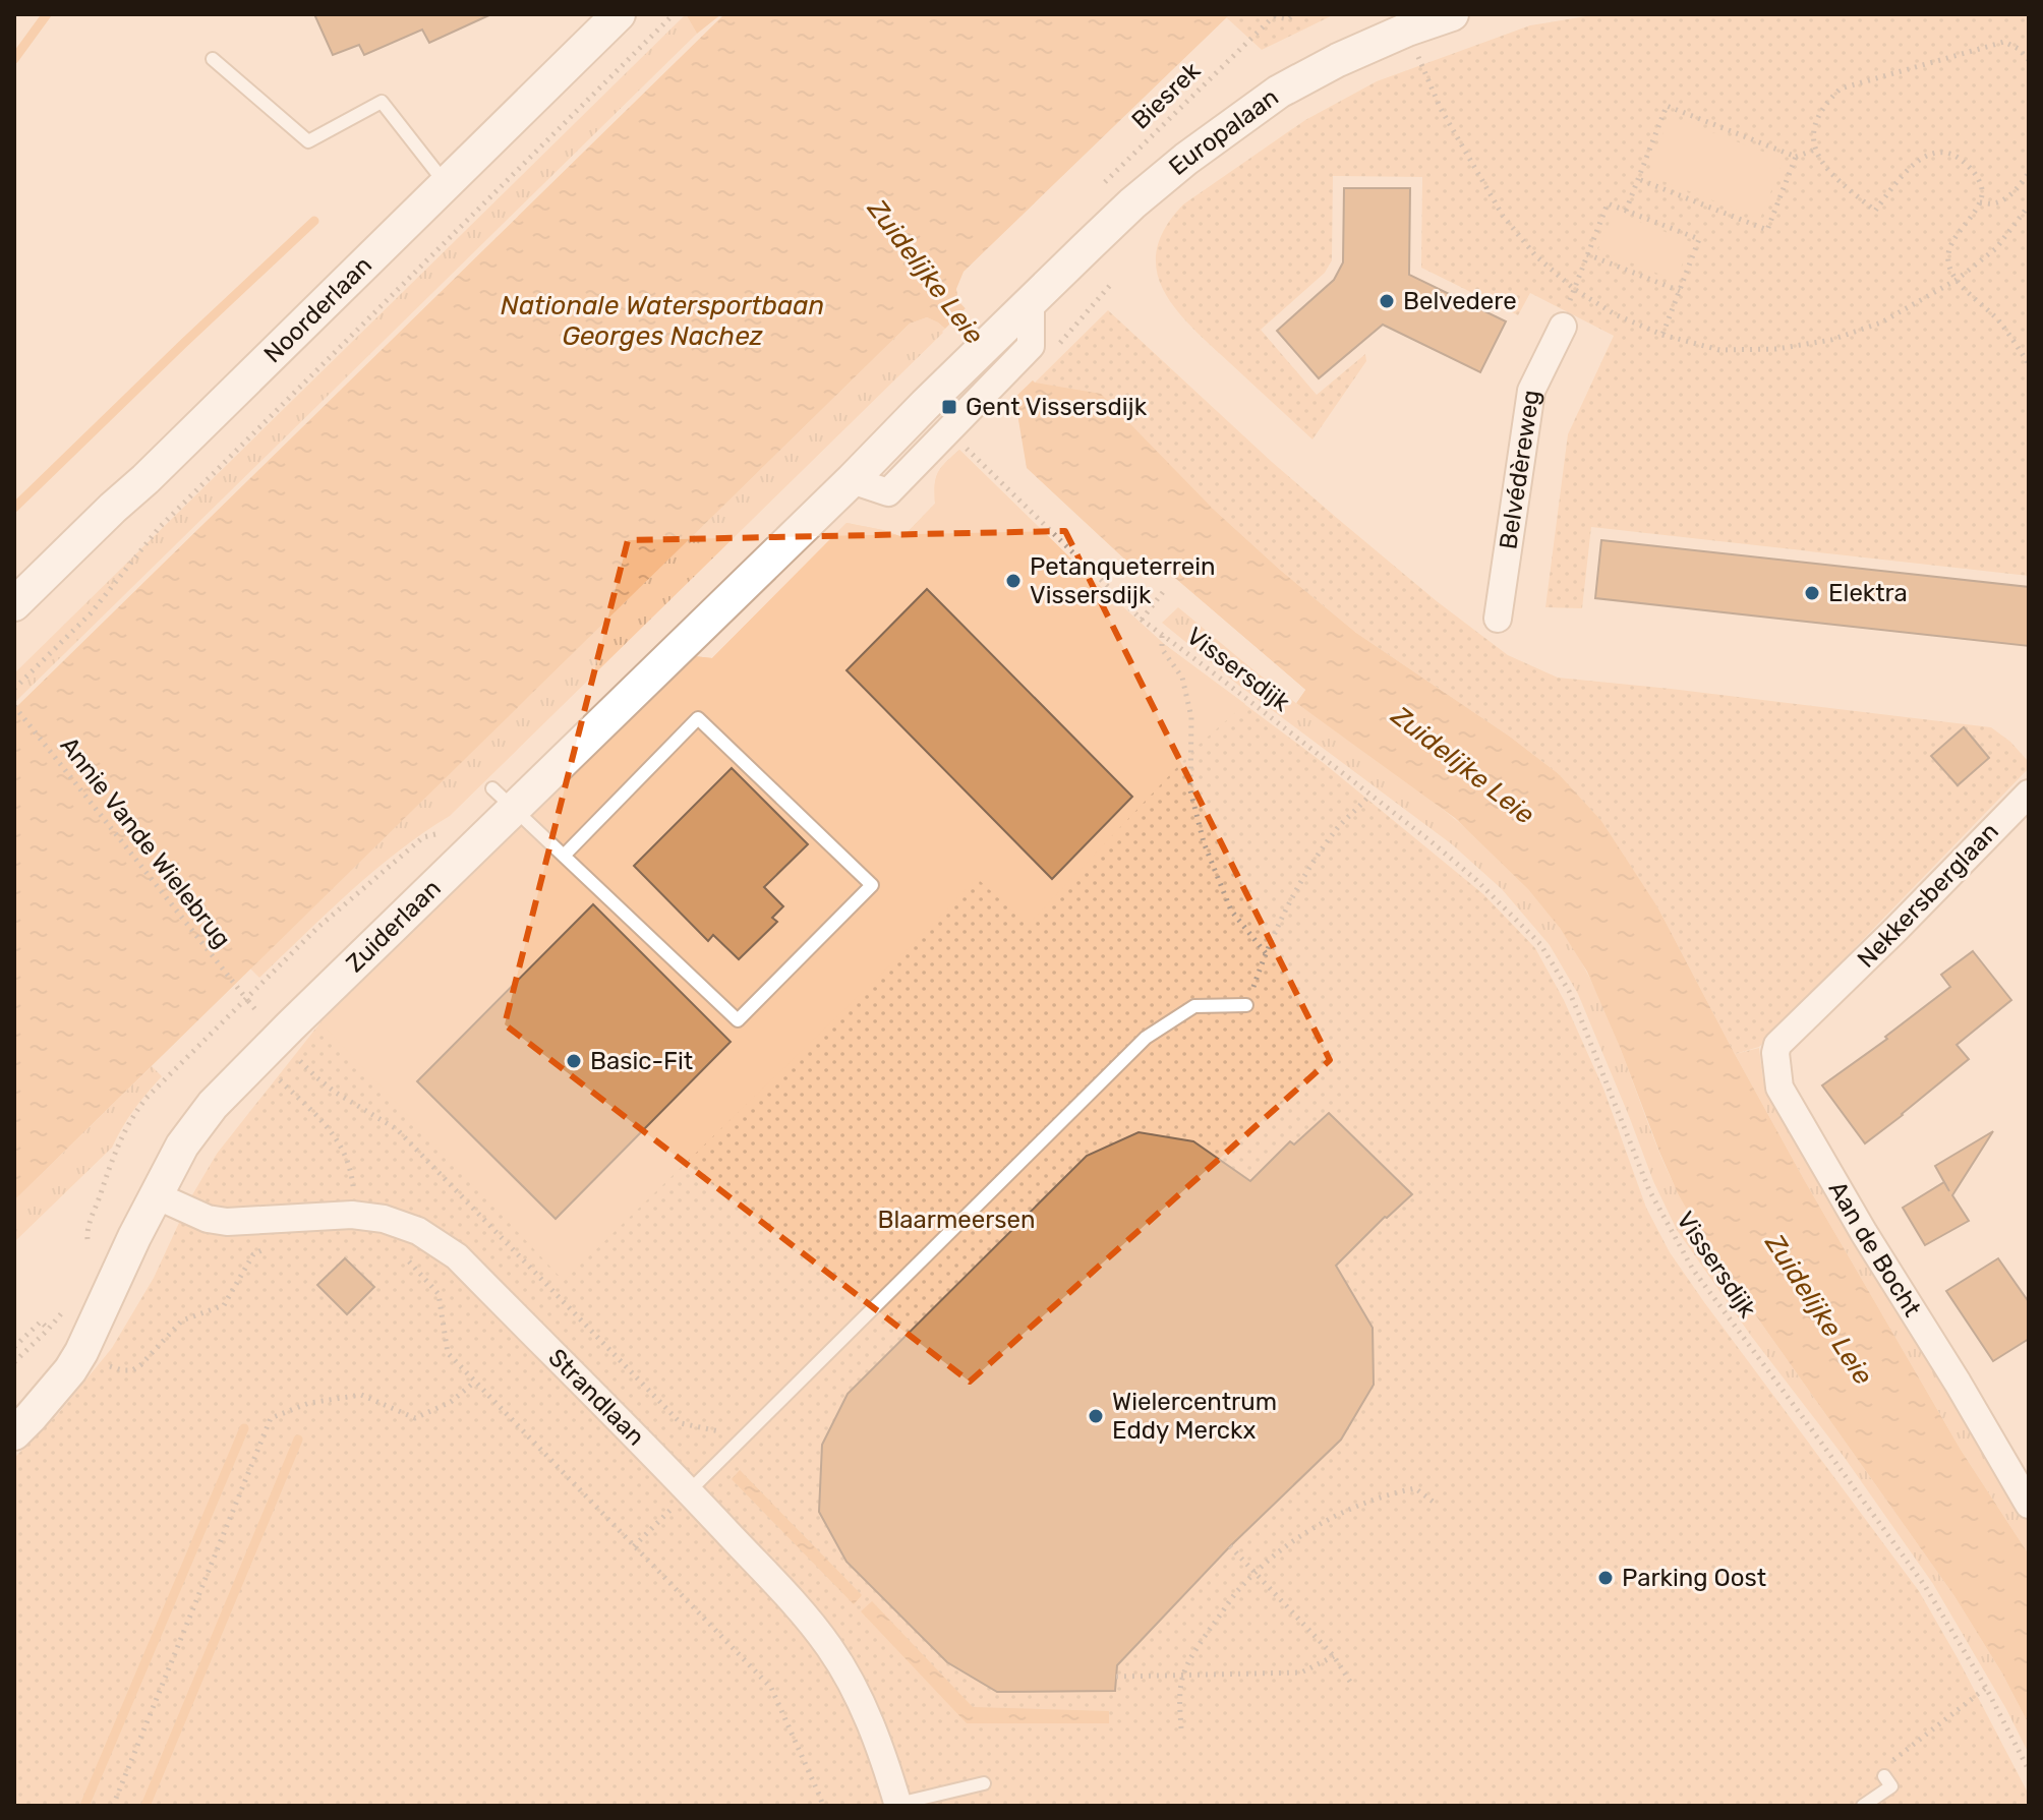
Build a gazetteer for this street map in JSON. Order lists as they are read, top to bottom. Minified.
{"streets":{"street":["Europalaan","Noorderlaan","Belvédèreweg","Nekkersberglaan","Zuiderlaan","Aan de Bocht","Strandlaan"],"path":["Biesrek","Vissersdijk","Annie Vande Wielebrug"]},"crossings":[["Europalaan","Zuiderlaan"],["Nekkersberglaan","Aan de Bocht"],["Zuiderlaan","Strandlaan"]],"water":["Zuidelijke Leie","Nationale Watersportbaan Georges Nachez"],"parks":["Blaarmeersen"],"places":{"other":["Belvedere","Petanqueterrein Vissersdijk","Elektra","Basic-Fit","Wielercentrum Eddy Merckx","Parking Oost"],"transit":["Gent Vissersdijk"]}}
